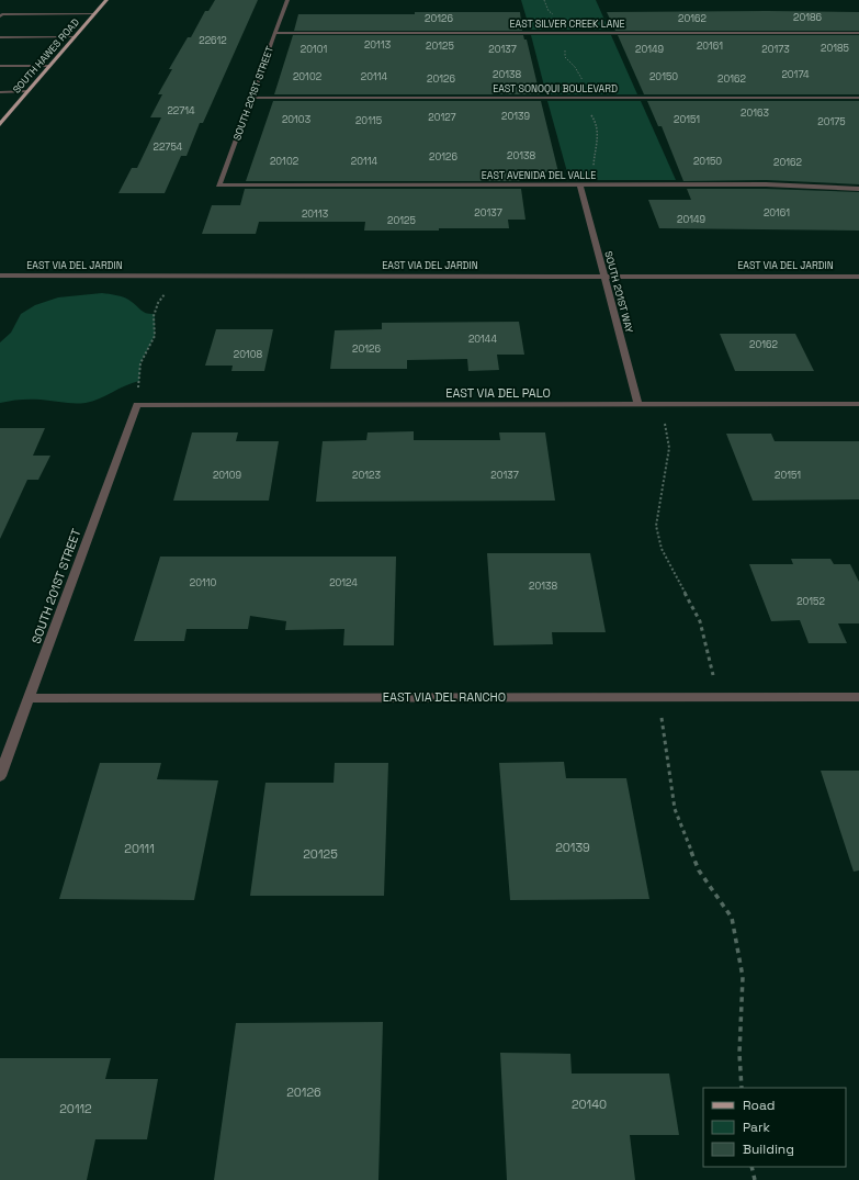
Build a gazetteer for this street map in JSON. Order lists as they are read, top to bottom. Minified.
{"streets":{"main road":["SOUTH HAWES ROAD"],"street":["EAST SILVER CREEK LANE","EAST SONOQUI BOULEVARD","SOUTH 201ST STREET","EAST AVENIDA DEL VALLE","EAST VIA DEL JARDIN","SOUTH 201ST WAY","EAST VIA DEL PALO","EAST VIA DEL RANCHO"]},"crossings":[["EAST SILVER CREEK LANE","SOUTH 201ST STREET"],["EAST SONOQUI BOULEVARD","SOUTH 201ST STREET"],["SOUTH 201ST STREET","EAST AVENIDA DEL VALLE"],["SOUTH 201ST STREET","EAST VIA DEL PALO"],["SOUTH 201ST STREET","EAST VIA DEL RANCHO"],["EAST AVENIDA DEL VALLE","SOUTH 201ST WAY"],["EAST VIA DEL JARDIN","SOUTH 201ST WAY"],["SOUTH 201ST WAY","EAST VIA DEL PALO"]],"house_numbers":["20186","20126","20162","22612","20113","20125","20161","20185","20101","20137","20149","20173","20138","20174","20102","20114","20150","20126","20162","22714","20163","20139","20127","20103","20151","20115","20175","22754","20138","20126","20102","20114","20150","20162","20137","20161","20113","20149","20125","20144","20162","20126","20108","20109","20123","20137","20151","20110","20124","20138","20152","20139","20111","20125","20126","20140","20112"],"legend":["Road","Park","Building"]}
